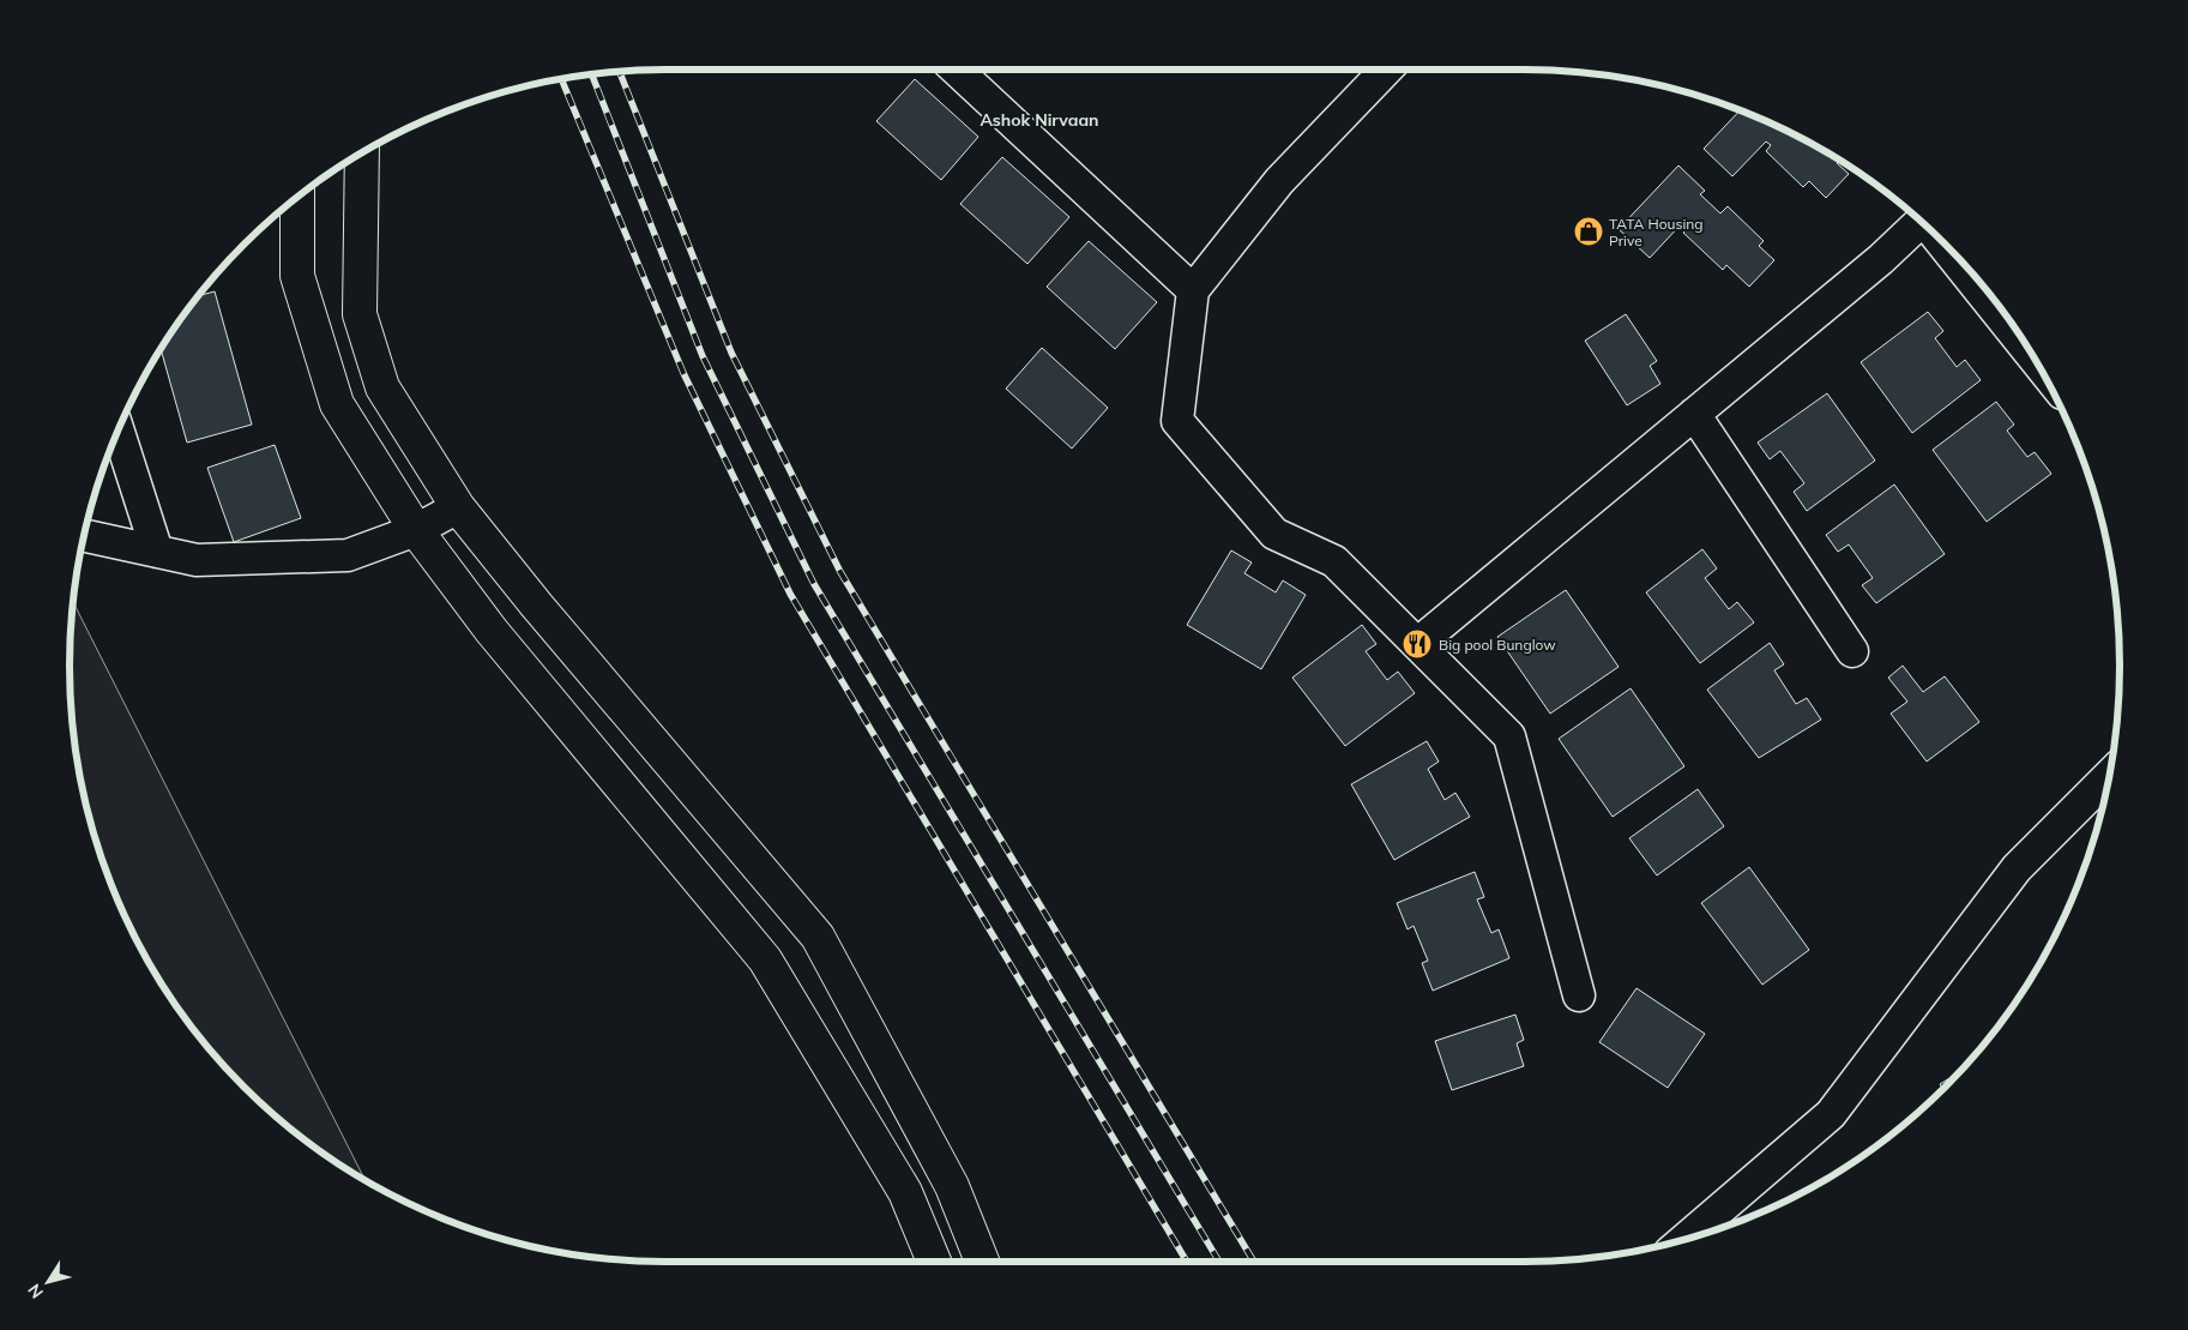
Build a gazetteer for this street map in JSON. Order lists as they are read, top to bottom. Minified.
{"districts":["Ashok Nirvaan"],"places":{"shop":["TATA Housing Prive"],"restaurant":["Big pool Bunglow"]},"north":"bottom left"}
